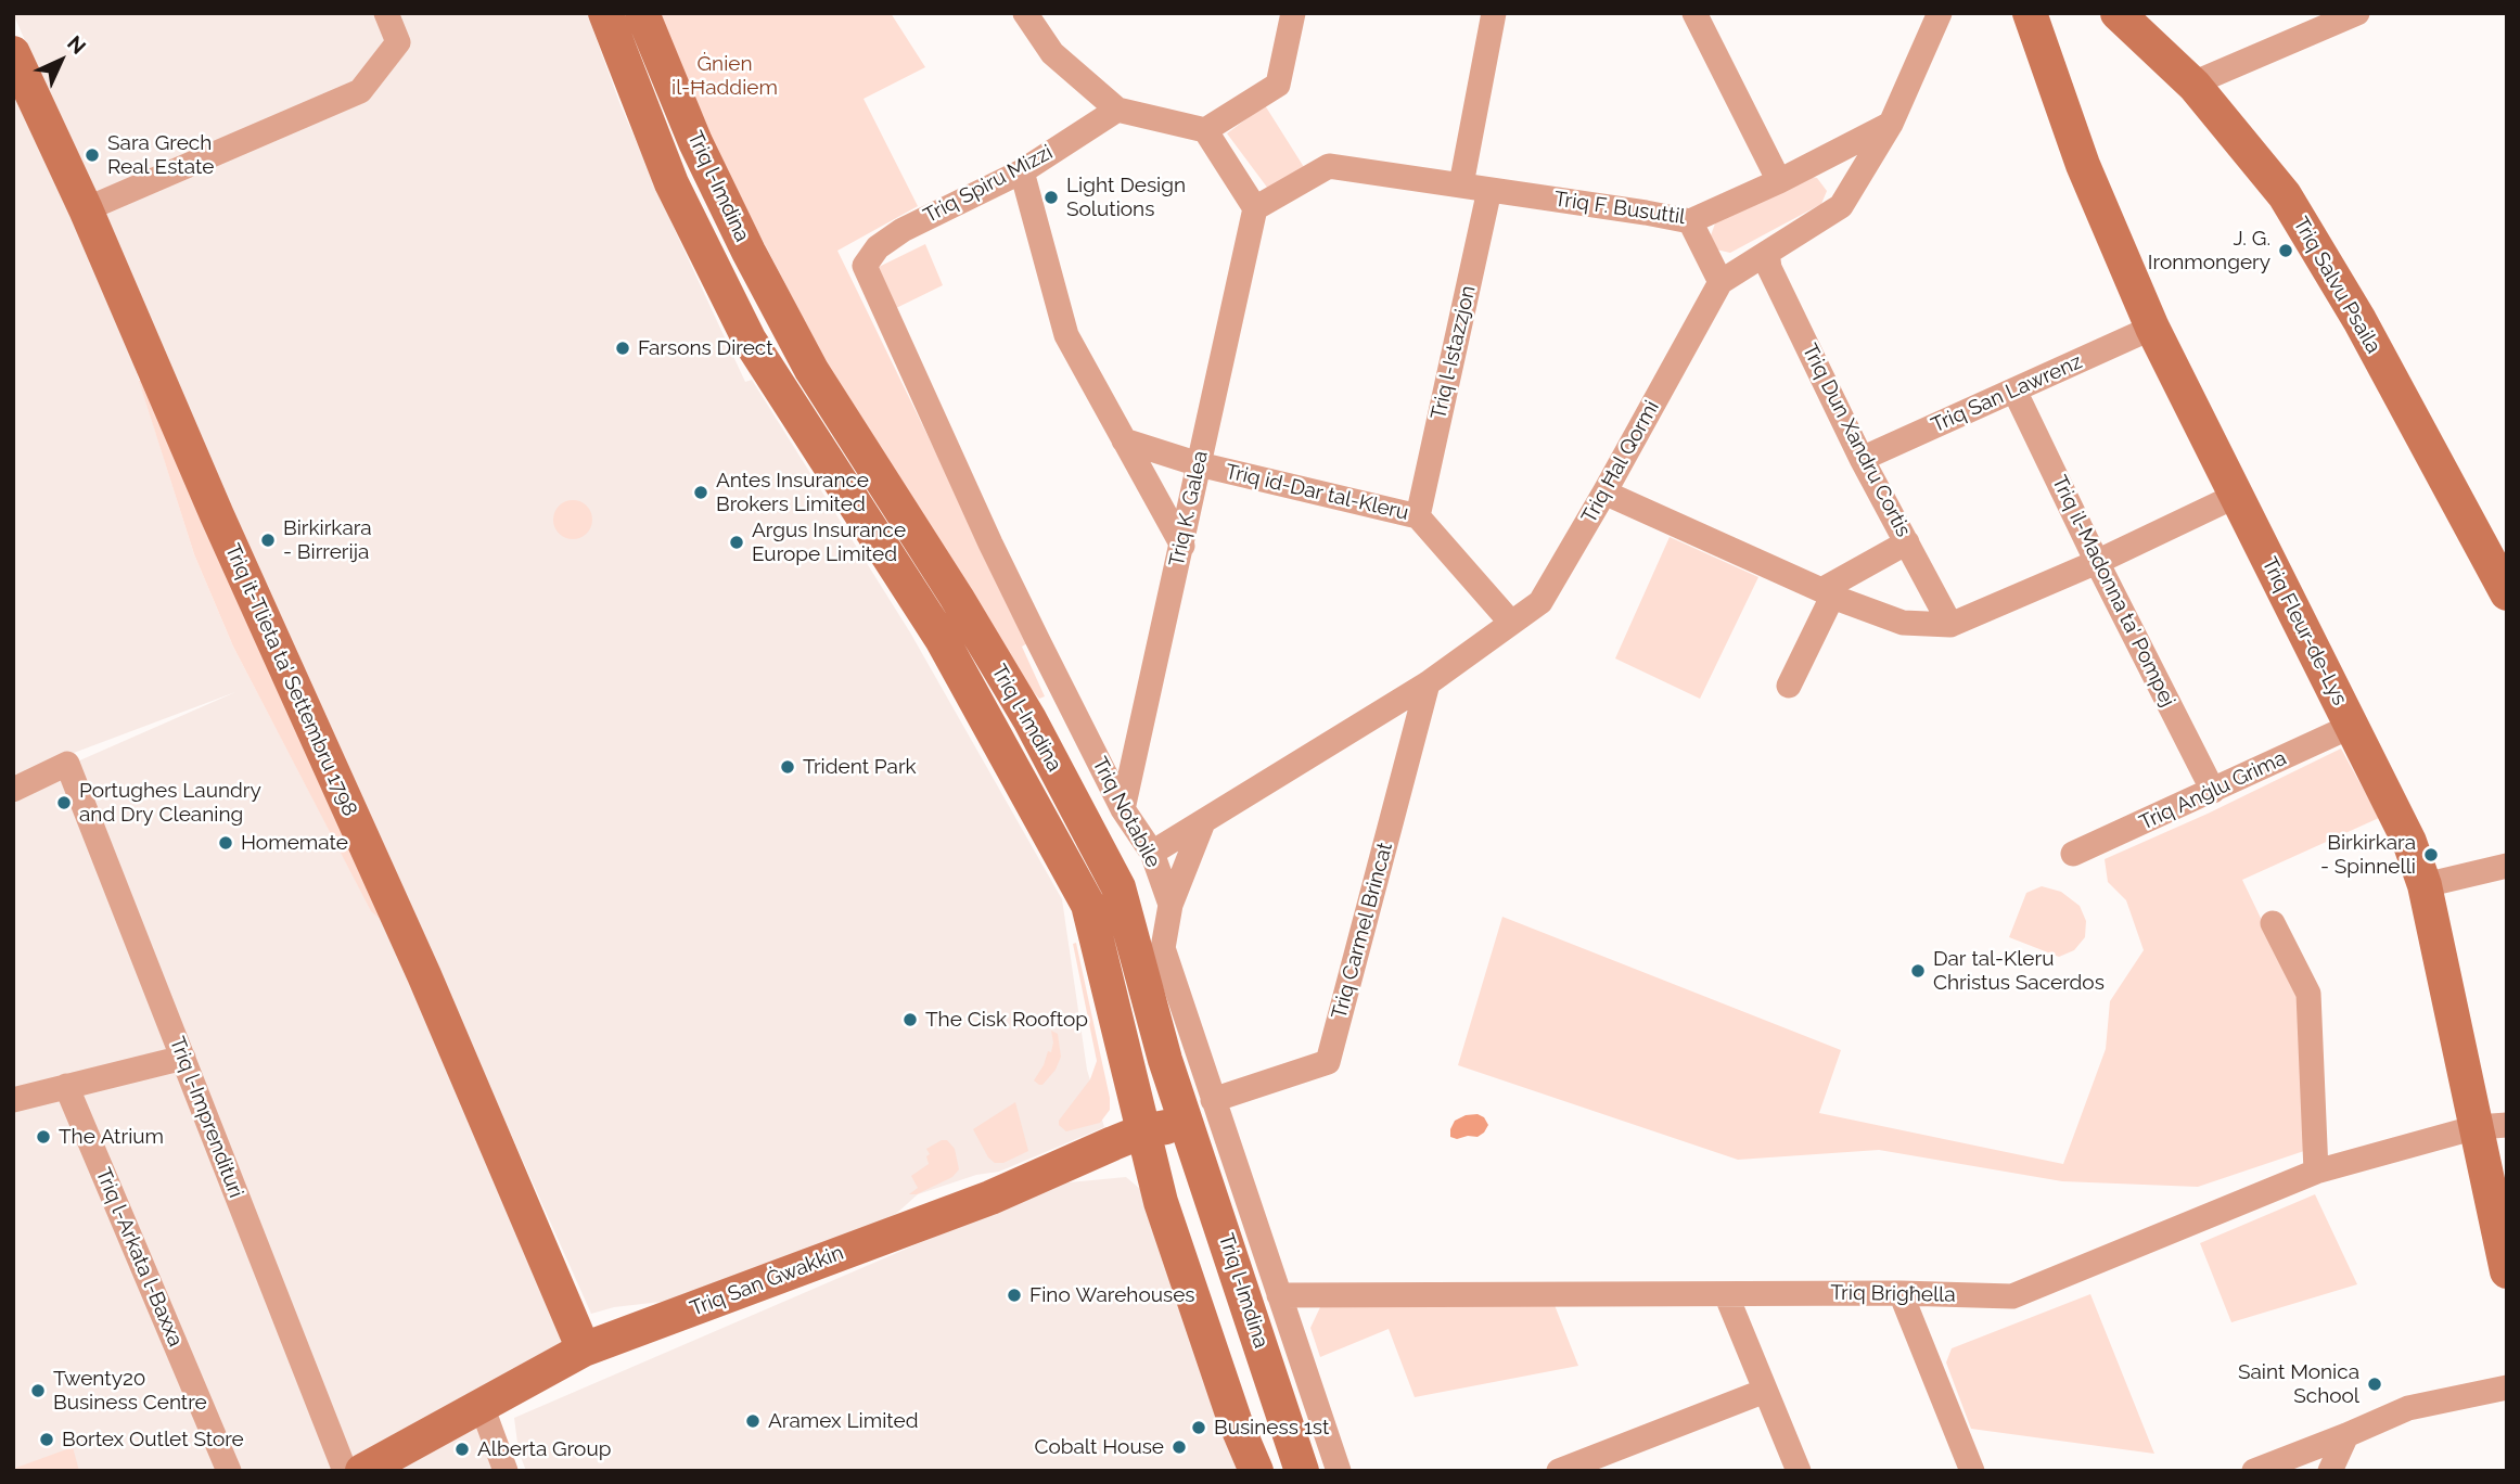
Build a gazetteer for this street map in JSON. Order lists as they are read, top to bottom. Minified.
{"streets":{"main road":["Triq l-Imdina","Triq Salvu Psaila","Triq Fleur-de-Lys","Triq it-Tlieta ta' Settembru 1798","Triq San Ġwakkin"],"street":["Triq Spiru Mizzi","Triq F. Busuttil","Triq l-Istazzjon","Triq San Lawrenz","Triq Dun Xandru Cortis","Triq Ħal Qormi","Triq id-Dar tal-Kleru","Triq K. Galea","Triq il-Madonna ta' Pompej","Triq Anġlu Grima","Triq Notabile","Triq Carmel Brincat","Triq l-Imprendituri","Triq l-Arkata l-Baxxa","Triq Brigħella"]},"crossings":[["Triq Spiru Mizzi","Triq Notabile"],["Triq l-Imdina","Triq San Ġwakkin"],["Triq F. Busuttil","Triq l-Istazzjon"],["Triq F. Busuttil","Triq Ħal Qormi"],["Triq F. Busuttil","Triq K. Galea"],["Triq l-Istazzjon","Triq id-Dar tal-Kleru"],["Triq San Lawrenz","Triq Dun Xandru Cortis"],["Triq San Lawrenz","Triq il-Madonna ta' Pompej"],["Triq San Lawrenz","Triq Fleur-de-Lys"],["Triq Dun Xandru Cortis","Triq Ħal Qormi"],["Triq Ħal Qormi","Triq id-Dar tal-Kleru"],["Triq Ħal Qormi","Triq Notabile"],["Triq Ħal Qormi","Triq Carmel Brincat"],["Triq id-Dar tal-Kleru","Triq K. Galea"],["Triq K. Galea","Triq Notabile"],["Triq il-Madonna ta' Pompej","Triq Anġlu Grima"],["Triq Fleur-de-Lys","Triq Anġlu Grima"],["Triq Fleur-de-Lys","Triq Brigħella"],["Triq it-Tlieta ta' Settembru 1798","Triq San Ġwakkin"],["Triq Notabile","Triq Carmel Brincat"],["Triq Notabile","Triq Brigħella"]],"parks":["Ġnien il-Ħaddiem"],"places":["Sara Grech Real Estate","Light Design Solutions","J. G. Ironmongery","Farsons Direct","Antes Insurance Brokers Limited","Birkirkara - Birrerija","Argus Insurance Europe Limited","Trident Park","Portughes Laundry and Dry Cleaning","Homemate","Birkirkara - Spinnelli","Dar tal-Kleru Christus Sacerdos","The Cisk Rooftop","The Atrium","Fino Warehouses","Saint Monica School","Twenty20 Business Centre","Aramex Limited","Business 1st","Bortex Outlet Store","Cobalt House","Alberta Group"],"north":"top right"}
